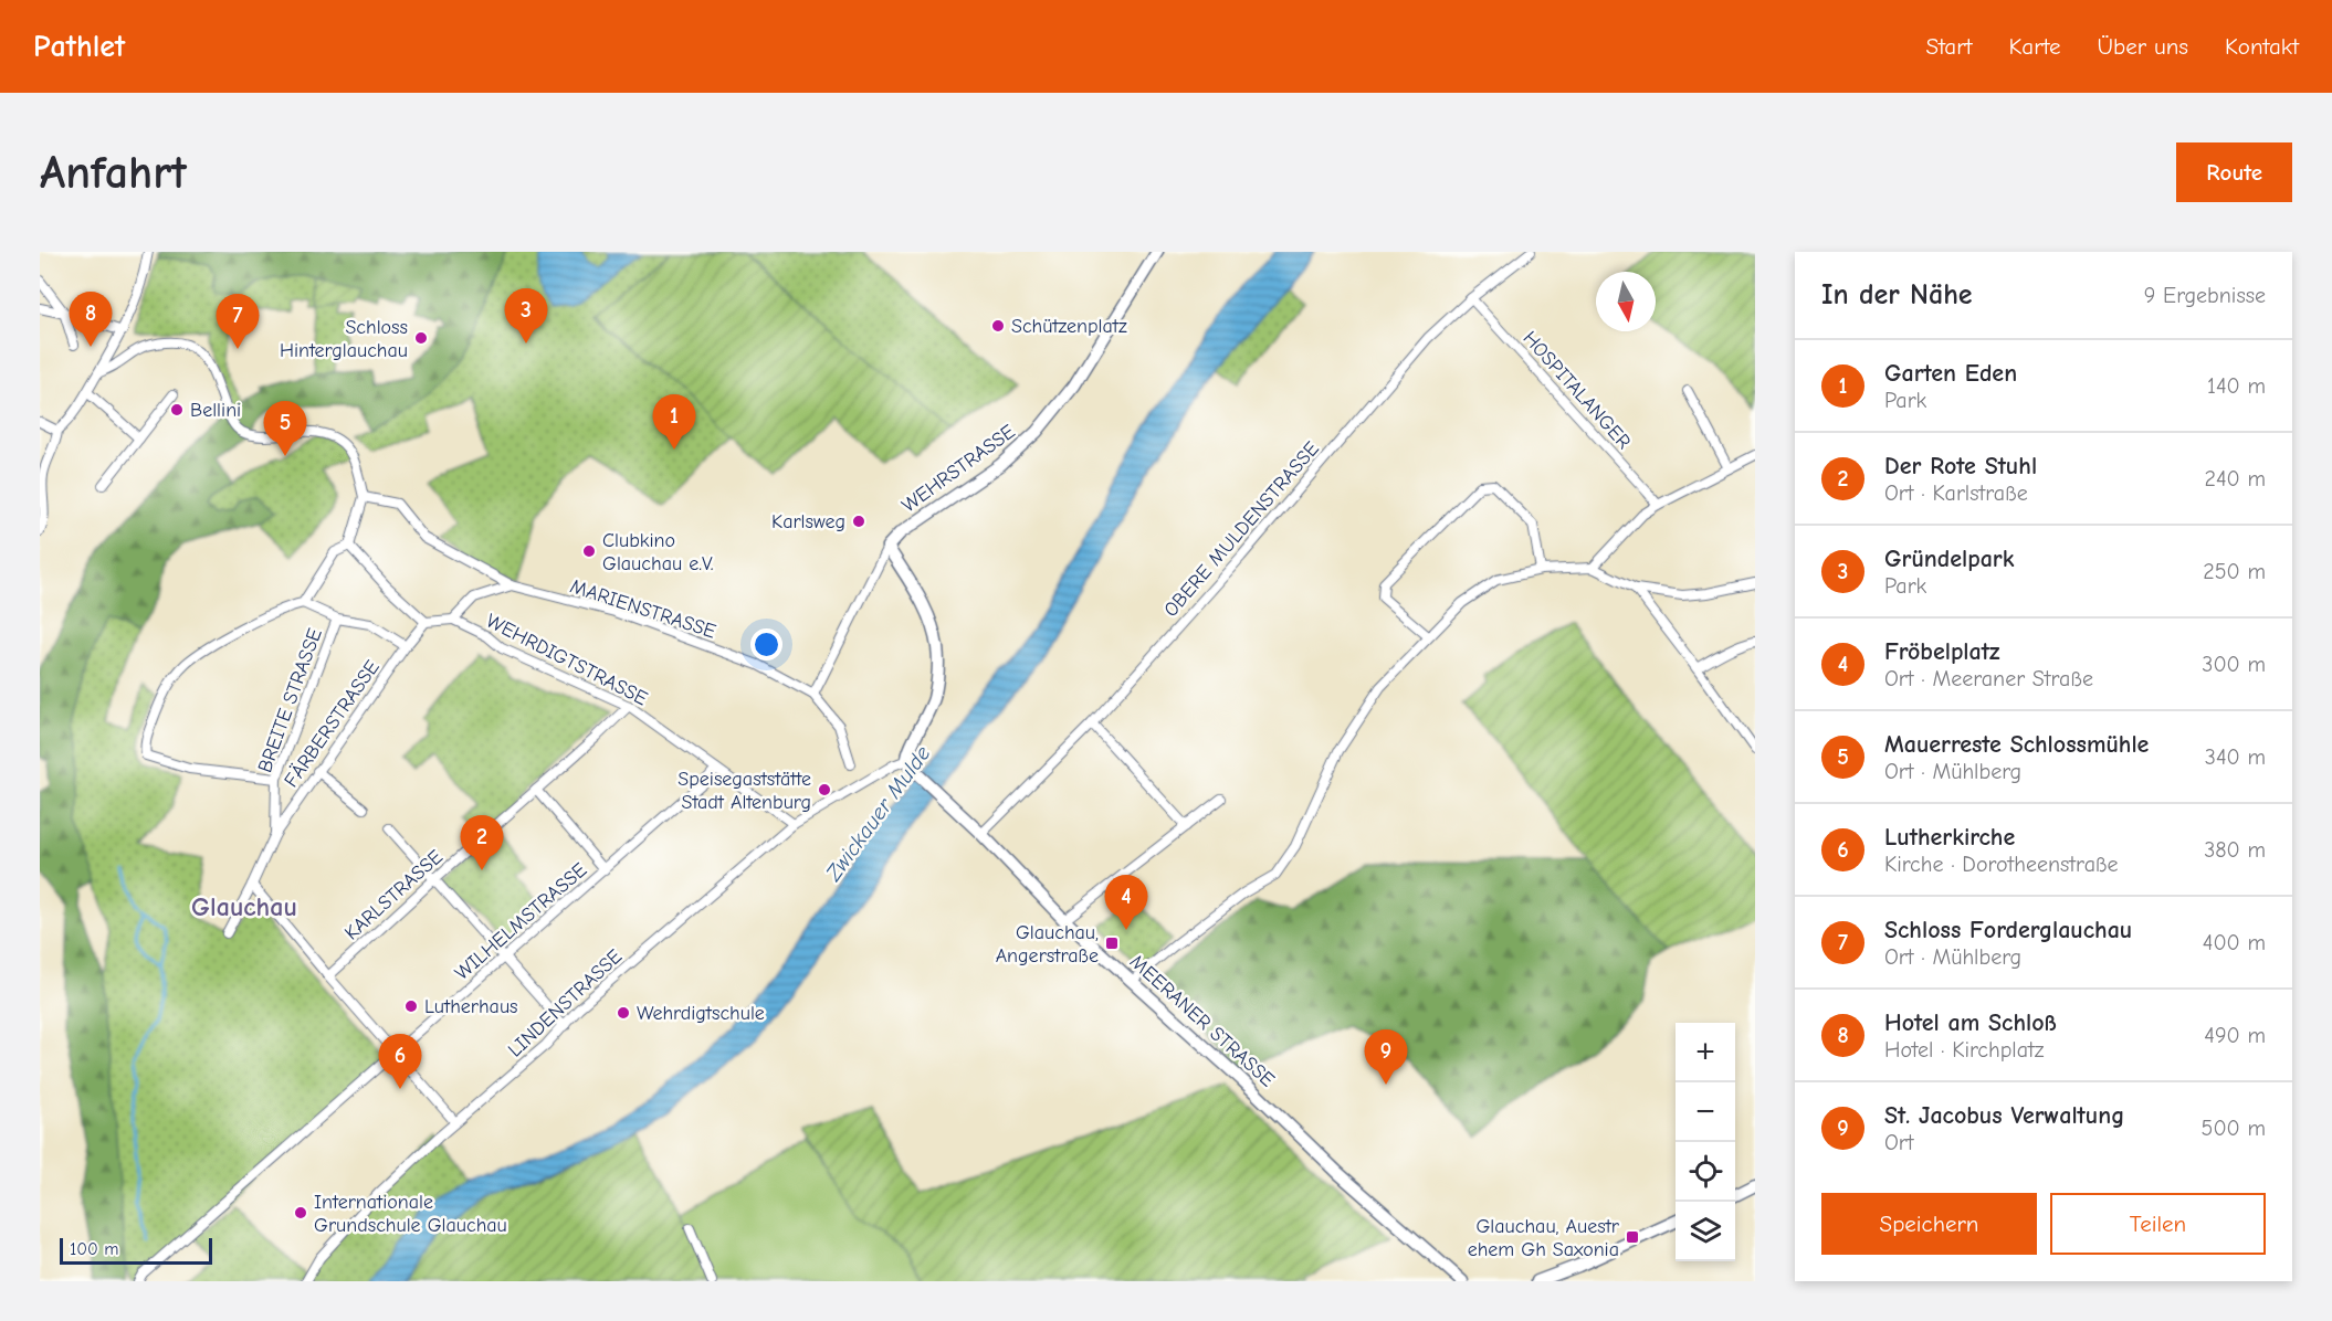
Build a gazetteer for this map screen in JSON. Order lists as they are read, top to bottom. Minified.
{"streets":{"street":["HOSPITALANGER","WEHRSTRASSE","OBERE MULDENSTRASSE","MARIENSTRASSE","WEHRDIGTSTRASSE","BREITE STRASSE","FÄRBERSTRASSE","KARLSTRASSE","WILHELMSTRASSE","LINDENSTRASSE","MEERANER STRASSE"]},"crossings":[["HOSPITALANGER","OBERE MULDENSTRASSE"],["WEHRSTRASSE","MARIENSTRASSE"],["OBERE MULDENSTRASSE","MEERANER STRASSE"],["WEHRDIGTSTRASSE","KARLSTRASSE"],["WEHRDIGTSTRASSE","WILHELMSTRASSE"],["WEHRDIGTSTRASSE","LINDENSTRASSE"],["BREITE STRASSE","FÄRBERSTRASSE"],["LINDENSTRASSE","MEERANER STRASSE"]],"districts":["Glauchau"],"water":["Zwickauer Mulde"],"places":{"other":["Schützenplatz","Schloss Hinterglauchau","Bellini","Karlsweg","Clubkino Glauchau e.V.","Speisegaststätte Stadt Altenburg","Lutherhaus","Wehrdigtschule","Internationale Grundschule Glauchau"],"transit":["Glauchau, Angerstraße","Glauchau, Auestr ehem Gh Saxonia"]},"scale_bar":"100 m","north":"bottom","page":{"header":"Pathlet","nav":["Start","Karte","Über uns","Kontakt"],"buttons":["Route",["Speichern","Teilen"]],"title":"Anfahrt","heading":["In der Nähe","9 Ergebnisse"],"pins":["3","8","7","1","5","2","4","9","6"],"list":[{"mark":"1","name":"Garten Eden","note":"Park","value":"140 m"},{"mark":"2","name":"Der Rote Stuhl","note":"Ort · Karlstraße","value":"240 m"},{"mark":"3","name":"Gründelpark","note":"Park","value":"250 m"},{"mark":"4","name":"Fröbelplatz","note":"Ort · Meeraner Straße","value":"300 m"},{"mark":"5","name":"Mauerreste Schlossmühle","note":"Ort · Mühlberg","value":"340 m"},{"mark":"6","name":"Lutherkirche","note":"Kirche · Dorotheenstraße","value":"380 m"},{"mark":"7","name":"Schloss Forderglauchau","note":"Ort · Mühlberg","value":"400 m"},{"mark":"8","name":"Hotel am Schloß","note":"Hotel · Kirchplatz","value":"490 m"},{"mark":"9","name":"St. Jacobus Verwaltung","note":"Ort","value":"500 m"}],"map_buttons":["+","−"],"scale":"100 m"}}
